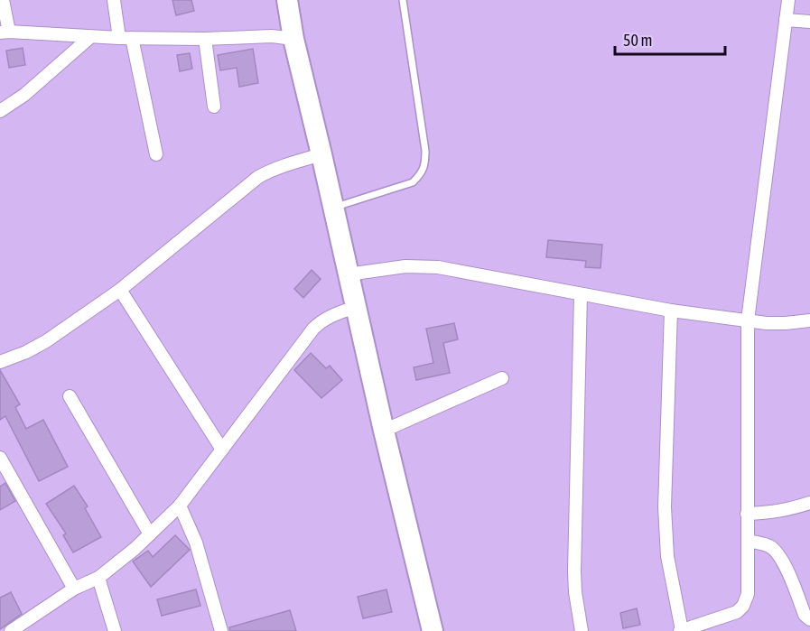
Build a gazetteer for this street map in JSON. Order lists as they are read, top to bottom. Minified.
{"scale_bar":"50 m"}
